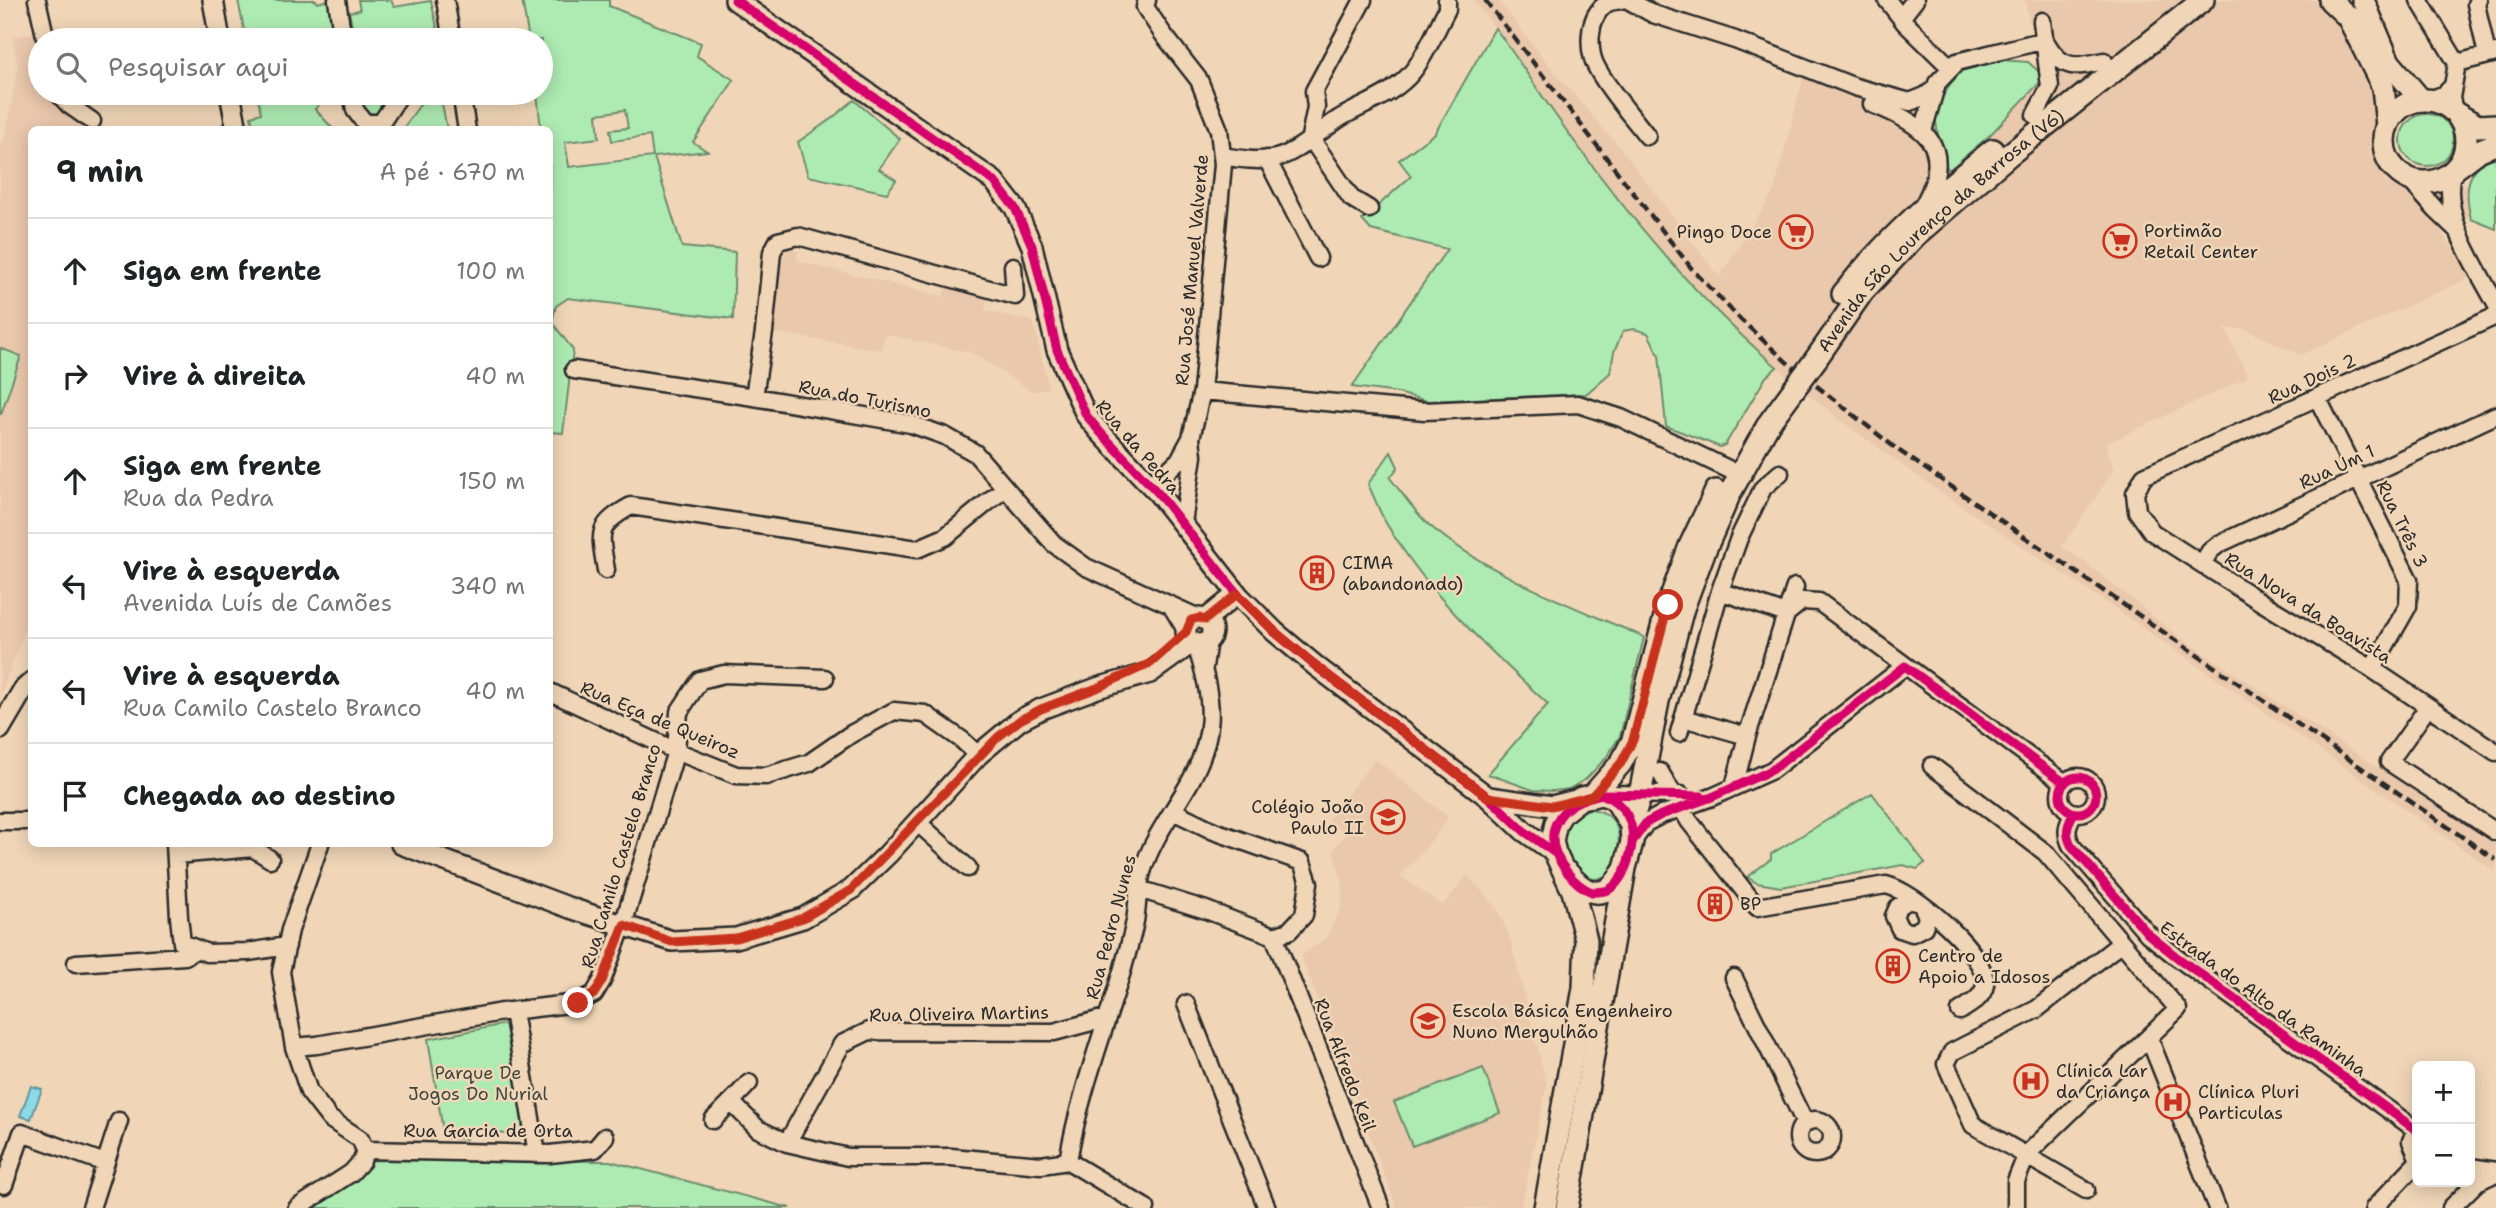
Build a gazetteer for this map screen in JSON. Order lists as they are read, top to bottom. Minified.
{"streets":{"main road":["Avenida São Lourenço da Barrosa (V6)"],"street":["Rua José Manuel Valverde","Rua Dois 2","Rua do Turismo","Rua da Pedra","Rua Um 1","Rua Três 3","Rua Nova da Boavista","Rua Eça de Queiroz","Rua Camilo Castelo Branco","Rua Pedro Nunes","Estrada do Alto da Raminha","Rua Oliveira Martins","Rua Alfredo Keil","Rua Garcia de Orta"]},"crossings":[["Avenida São Lourenço da Barrosa (V6)","Rua da Pedra"],["Rua Dois 2","Rua Três 3"],["Rua Dois 2","Rua Nova da Boavista"],["Rua do Turismo","Rua Pedro Nunes"],["Rua Um 1","Rua Três 3"],["Rua Um 1","Rua Nova da Boavista"],["Rua Três 3","Rua Nova da Boavista"],["Rua Eça de Queiroz","Rua Camilo Castelo Branco"],["Rua Pedro Nunes","Rua Oliveira Martins"]],"parks":["Parque De Jogos Do Nurial"],"places":{"supermarket":["Pingo Doce","Portimão Retail Center"],"building":["CIMA (abandonado)","BP","Centro de Apoio a Idosos"],"school or university":["Colégio João Paulo II","Escola Básica Engenheiro Nuno Mergulhão"],"hospital":["Clínica Lar da Criança","Clínica Pluri Particulas"]},"page":{"search":"Pesquisar aqui","heading":["9 min","A pé · 670 m"],"list":[["Siga em frente","100 m"],["Vire à direita","40 m"],["Siga em frente","Rua da Pedra","150 m"],["Vire à esquerda","Avenida Luís de Camões","340 m"],["Vire à esquerda","Rua Camilo Castelo Branco","40 m"],"Chegada ao destino"],"map_buttons":["+","−"]}}
